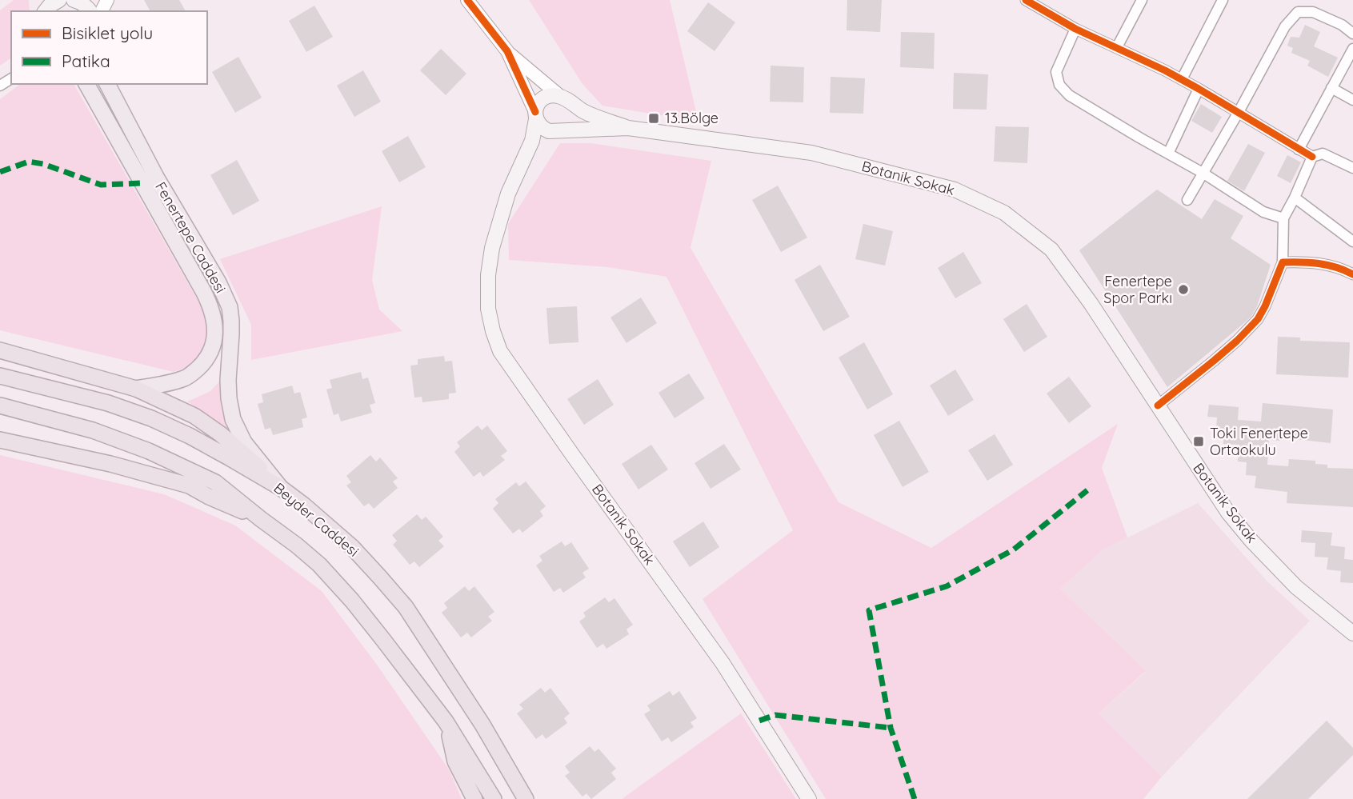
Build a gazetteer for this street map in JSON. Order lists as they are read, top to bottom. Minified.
{"streets":{"highway":["Beyder Caddesi"],"main road":["Botanik Sokak","Fenertepe Caddesi"]},"crossings":[["Fenertepe Caddesi","Beyder Caddesi"]],"places":{"transit":["13.Bölge","Toki Fenertepe Ortaokulu"],"other":["Fenertepe Spor Parkı"]},"legend":["Bisiklet yolu","Patika"]}
